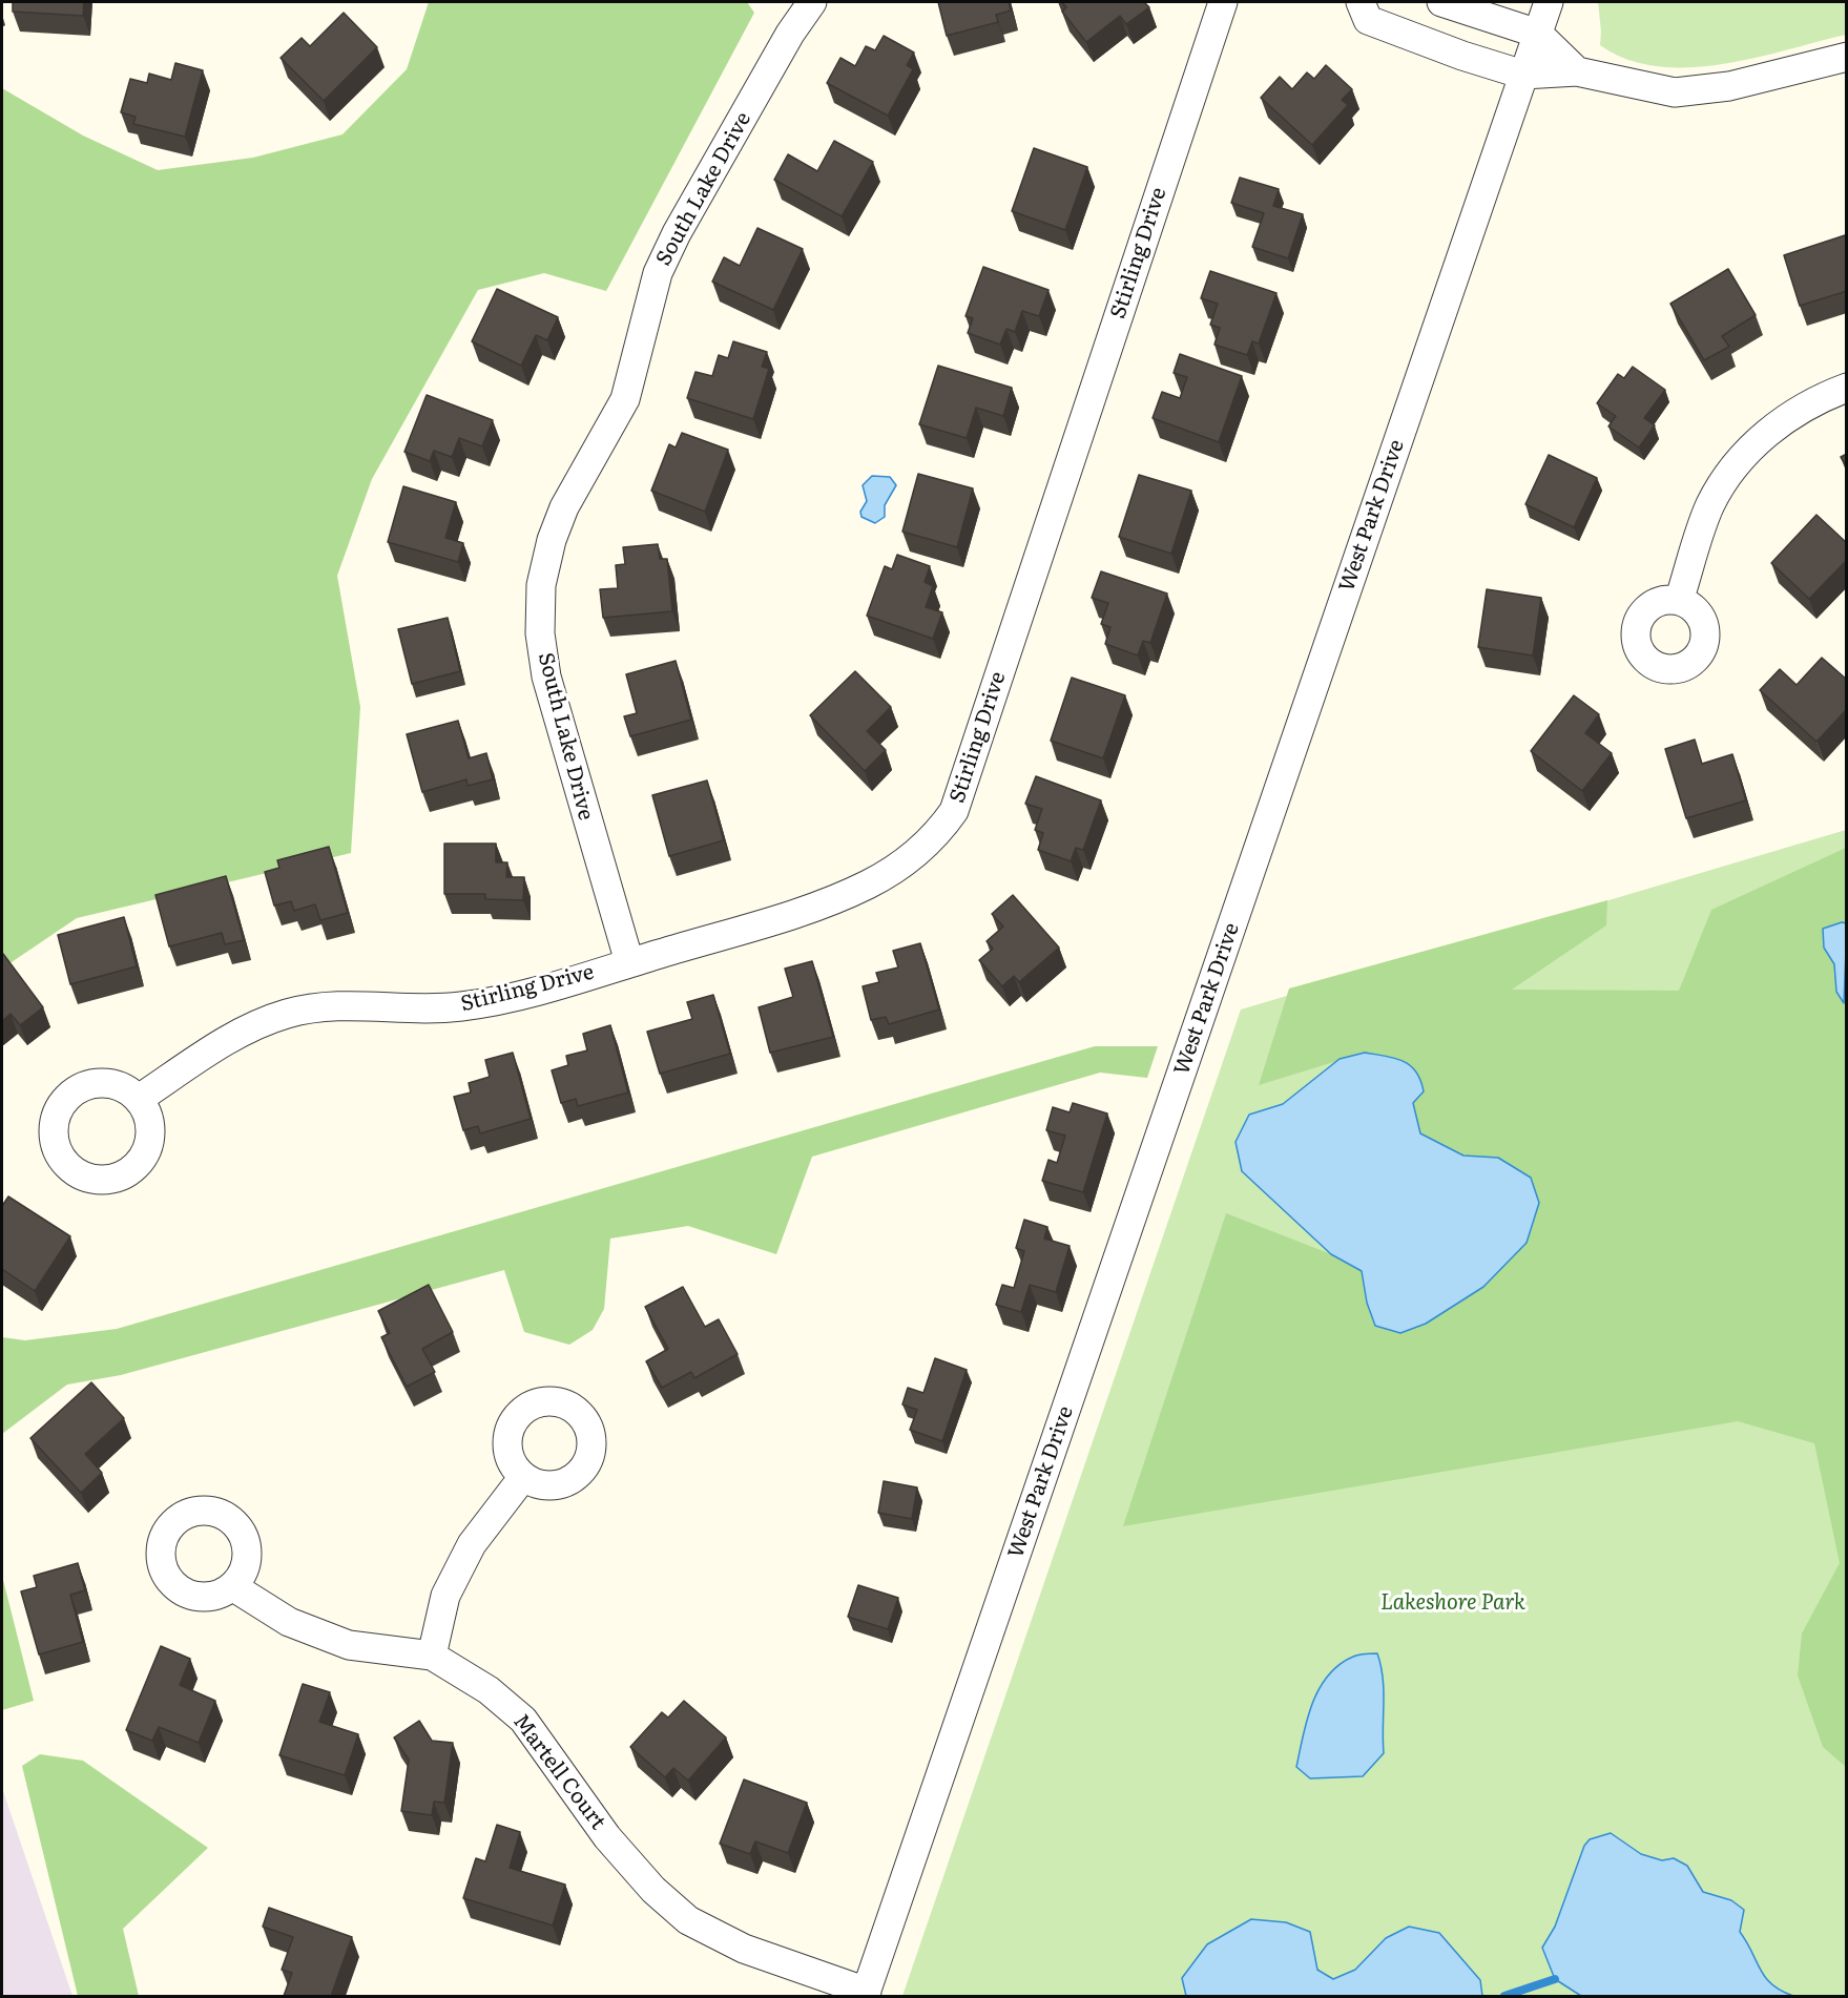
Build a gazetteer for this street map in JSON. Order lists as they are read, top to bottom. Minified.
{"streets":{"street":["South Lake Drive","Stirling Drive","West Park Drive","Martell Court"]},"crossings":[["South Lake Drive","Stirling Drive"],["West Park Drive","Martell Court"]],"parks":["Lakeshore Park"]}
